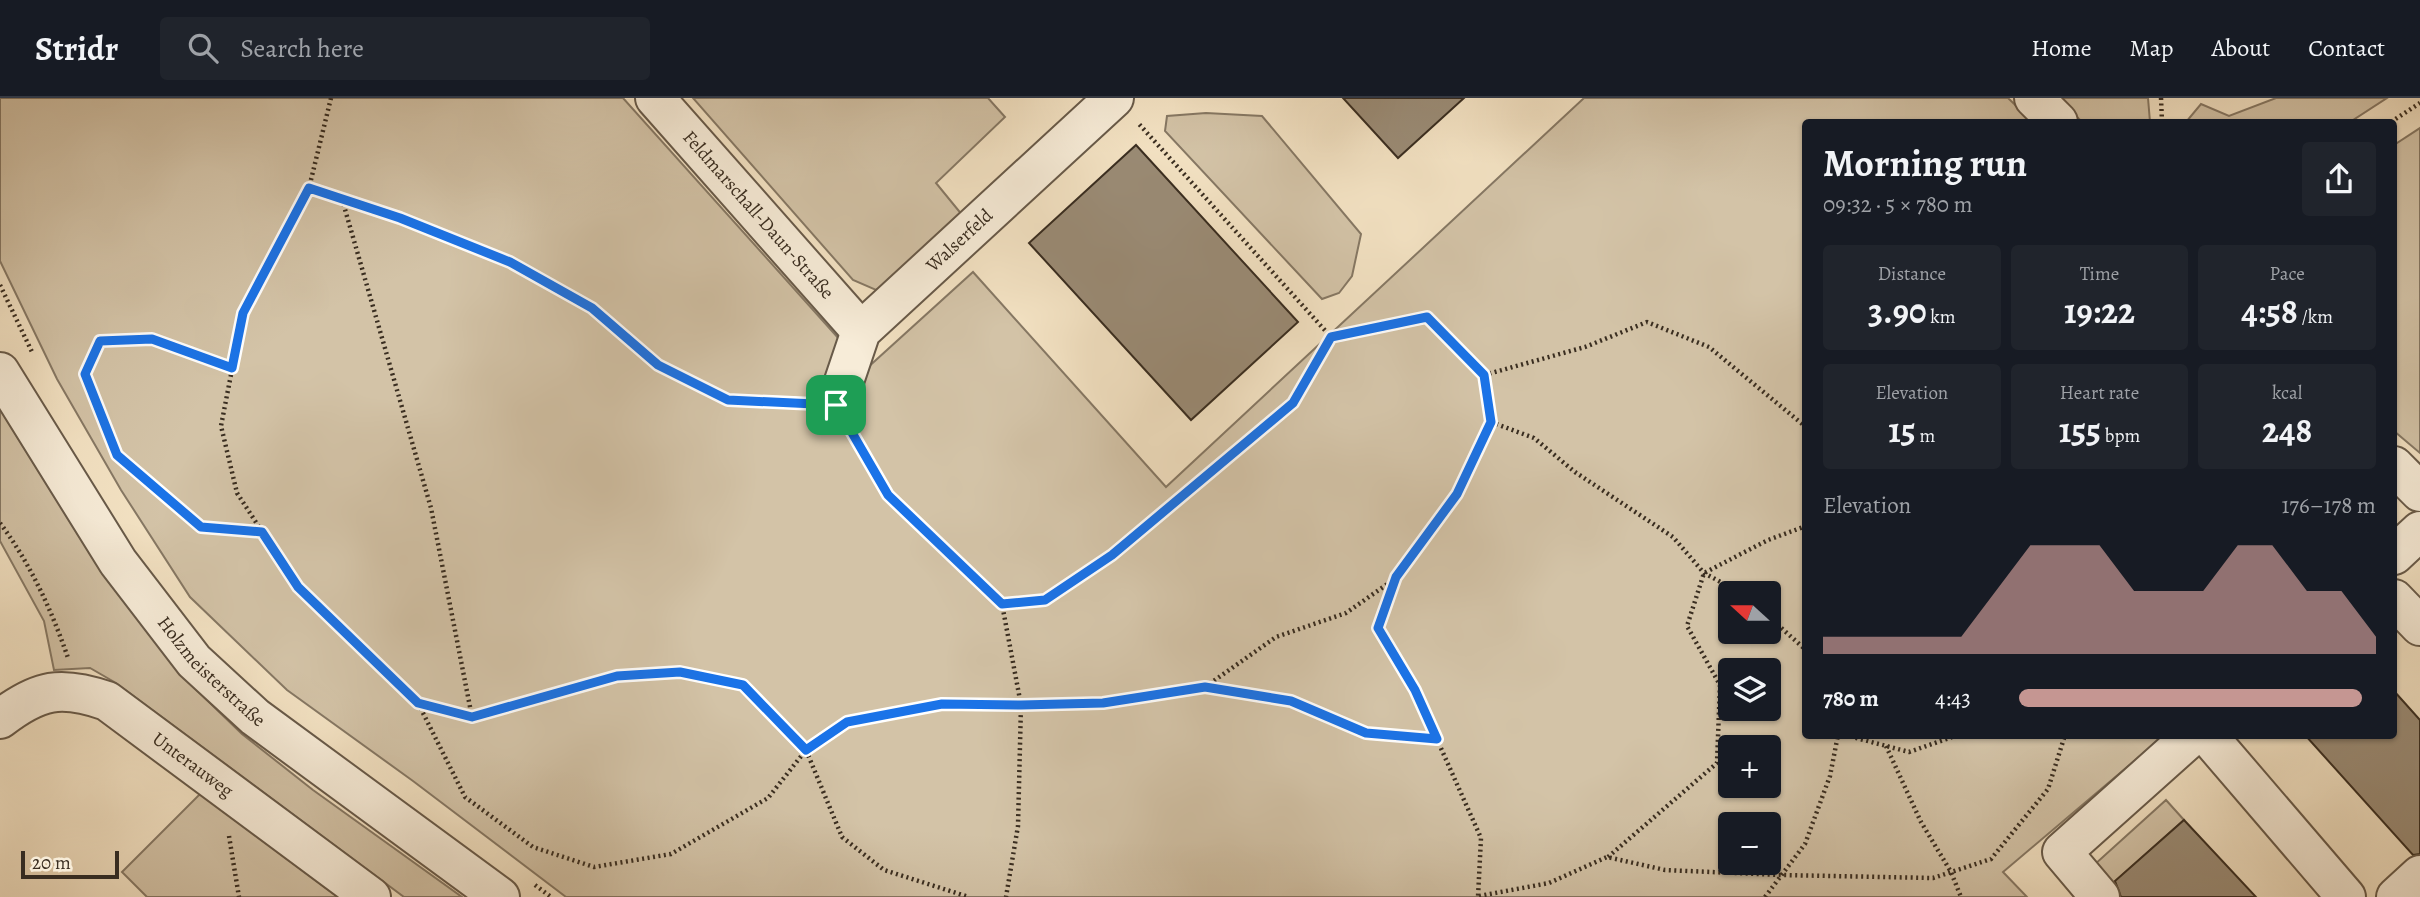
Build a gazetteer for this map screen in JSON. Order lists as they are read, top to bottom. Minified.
{"streets":{"street":["Feldmarschall-Daun-Straße","Walserfeld","Holzmeisterstraße","Unterauweg"]},"crossings":[["Feldmarschall-Daun-Straße","Walserfeld"]],"scale_bar":"20 m","north":"left","page":{"header":"Stridr","search":"Search here","nav":["Home","Map","About","Contact"],"heading":["Morning run","09:32 · 5 × 780 m"],"stats":[["Distance","3.90 km"],["Time","19:22"],["Pace","4:58 /km"],["Elevation","15 m"],["Heart rate","155 bpm"],["kcal","248"]],"chart":["Elevation","176–178 m"],"map_buttons":["+","−"],"list":[{"name":"780 m","note":"4:43"}],"scale":"20 m"}}
